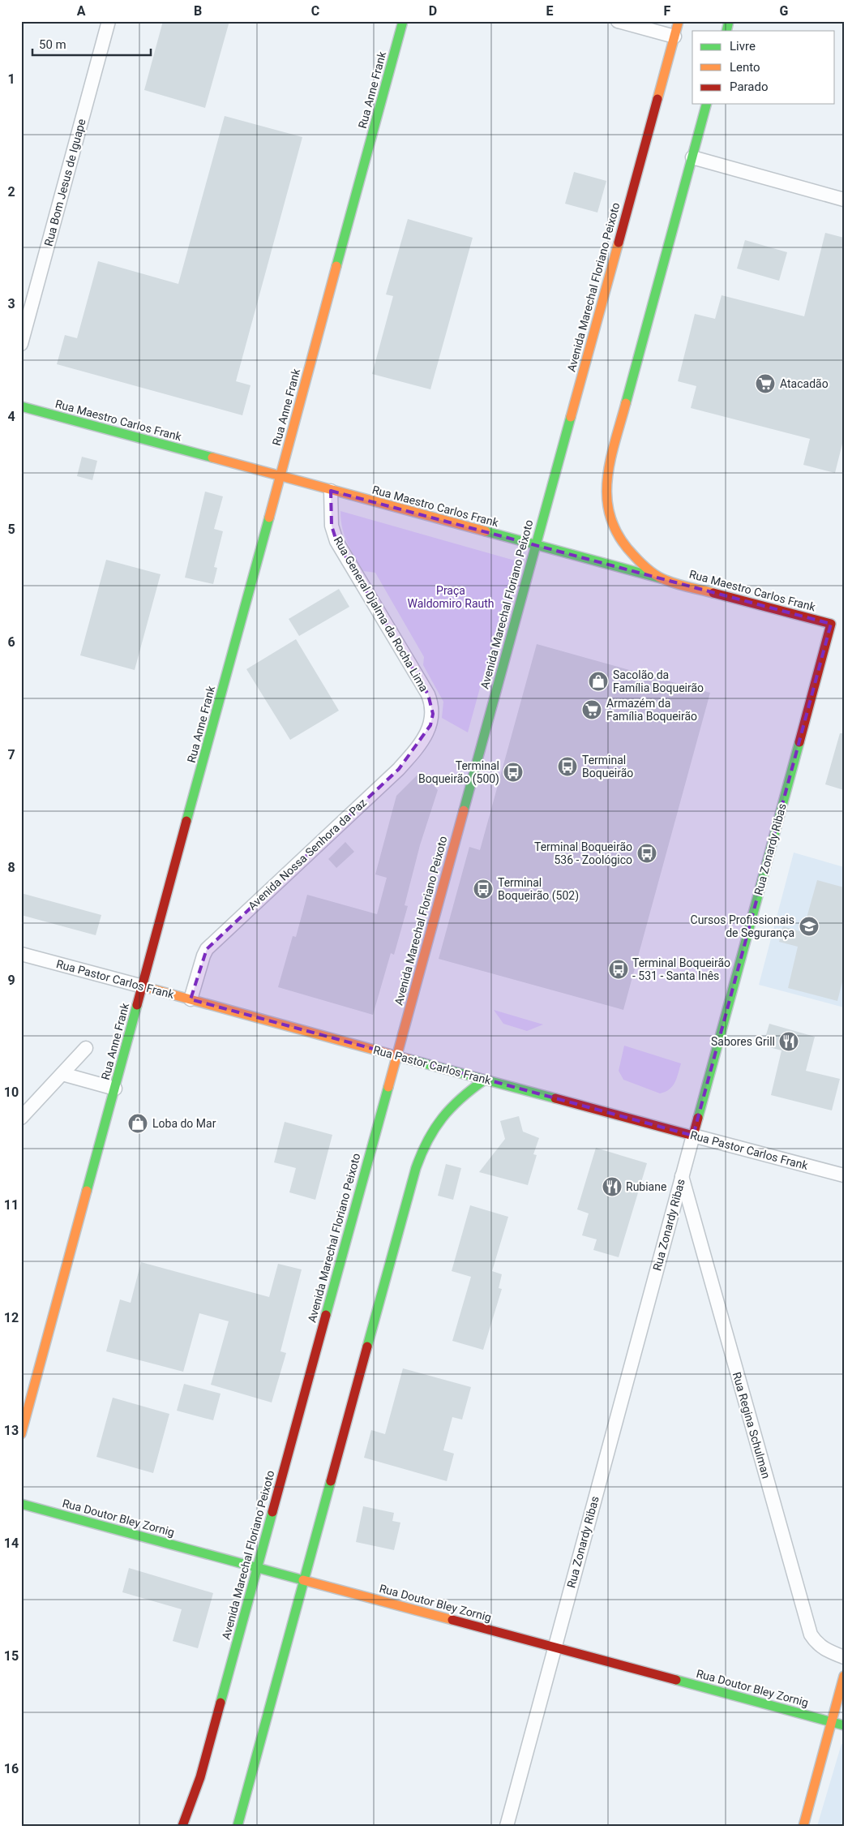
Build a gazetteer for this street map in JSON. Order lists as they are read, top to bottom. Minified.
{"streets":{"main road":["Rua Anne Frank","Avenida Marechal Floriano Peixoto","Rua Maestro Carlos Frank","Rua Zonardy Ribas","Rua Pastor Carlos Frank","Rua Doutor Bley Zornig"],"street":["Rua Bom Jesus de Iguape","Rua General Djalma da Rocha Lima","Avenida Nossa Senhora da Paz","Rua Regina Schulman"]},"crossings":[["Rua Anne Frank","Rua Maestro Carlos Frank"],["Rua Anne Frank","Rua Pastor Carlos Frank"],["Avenida Marechal Floriano Peixoto","Rua Maestro Carlos Frank"],["Avenida Marechal Floriano Peixoto","Rua Pastor Carlos Frank"],["Avenida Marechal Floriano Peixoto","Rua Doutor Bley Zornig"],["Rua Maestro Carlos Frank","Rua General Djalma da Rocha Lima"],["Rua Maestro Carlos Frank","Rua Zonardy Ribas"],["Rua General Djalma da Rocha Lima","Avenida Nossa Senhora da Paz"],["Rua Zonardy Ribas","Rua Pastor Carlos Frank"],["Rua Zonardy Ribas","Rua Regina Schulman"],["Rua Zonardy Ribas","Rua Doutor Bley Zornig"],["Avenida Nossa Senhora da Paz","Rua Pastor Carlos Frank"]],"parks":["Praça Waldomiro Rauth"],"places":{"supermarket":["Atacadão","Armazém da Família Boqueirão"],"shop":["Sacolão da Família Boqueirão","Loba do Mar"],"bus stop":["Terminal Boqueirão","Terminal Boqueirão (500)","Terminal Boqueirão 536 - Zoológico","Terminal Boqueirão (502)","Terminal Boqueirão - 531 - Santa Inês"],"school or university":["Cursos Profissionais de Segurança"],"restaurant":["Sabores Grill","Rubiane"]},"legend":["Livre","Lento","Parado"],"scale_bar":"50 m","grid":{"columns":["A","B","C","D","E","F","G"],"rows":["1","2","3","4","5","6","7","8","9","10","11","12","13","14","15","16"]}}
